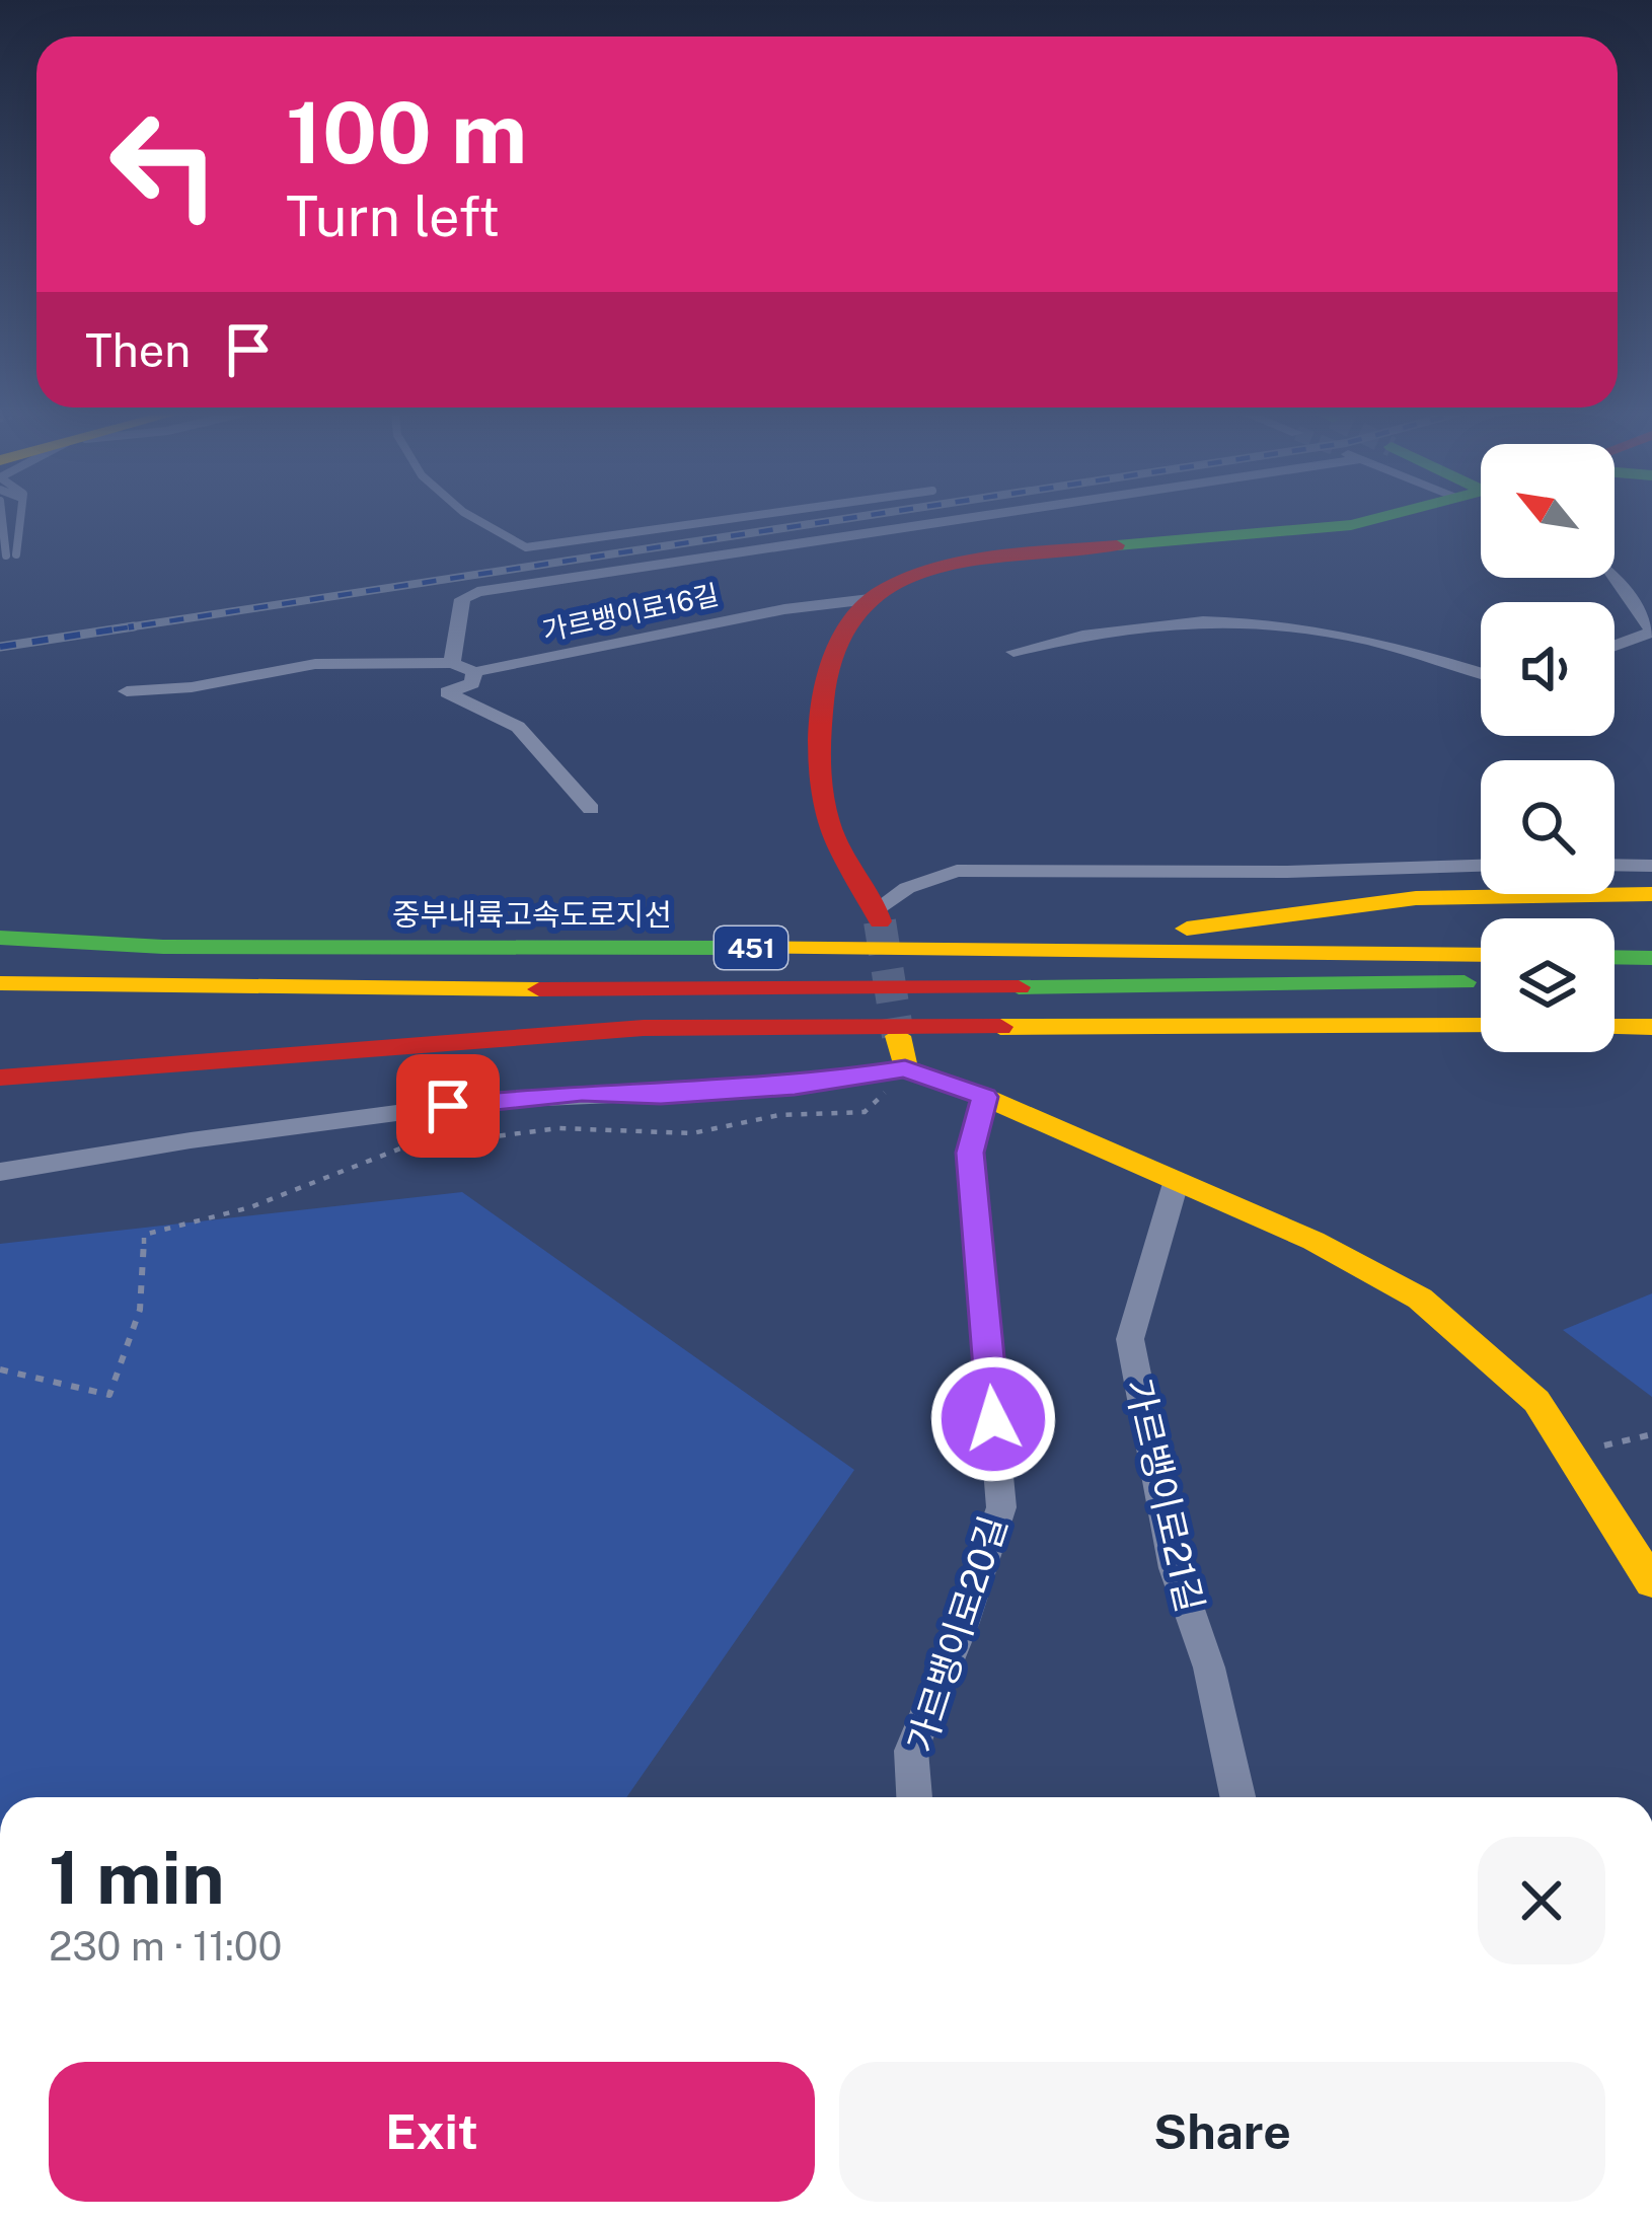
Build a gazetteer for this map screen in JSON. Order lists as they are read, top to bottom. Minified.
{"streets":{"main road":["중부내륙고속도로지선","451"],"street":["가르뱅이로16길","가르뱅이로21길","가르뱅이로20길"]},"north":"top left","page":{"turn":["100 m","Turn left"],"then":"Then","heading":["1 min","230 m · 11:00"],"buttons":["Exit","Share"]}}
